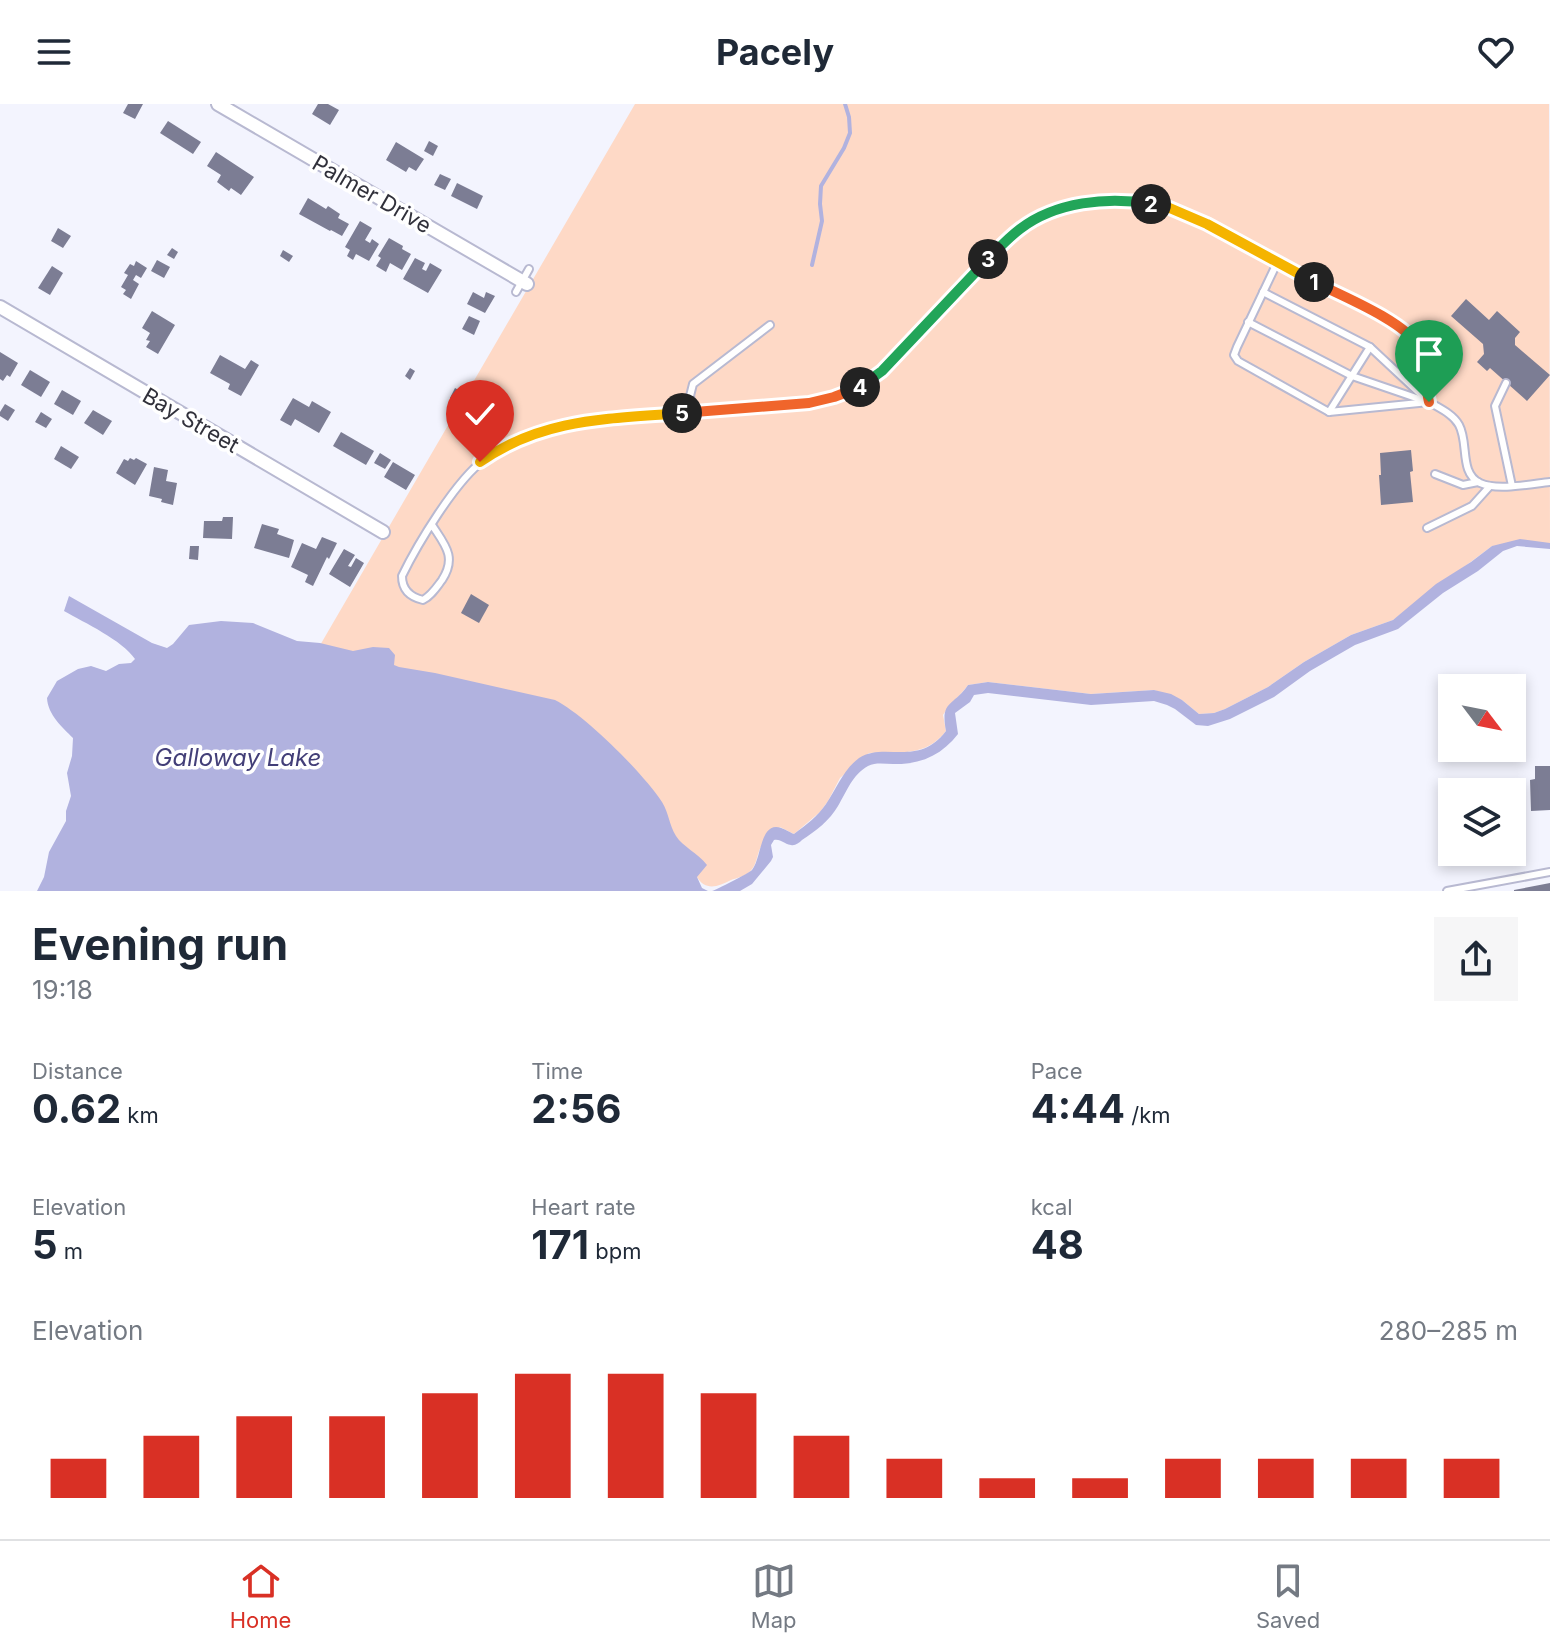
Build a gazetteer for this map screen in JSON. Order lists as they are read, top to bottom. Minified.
{"streets":{"street":["Palmer Drive","Bay Street"]},"water":["Galloway Lake"],"north":"bottom right","page":{"header":"Pacely","pins":["2","3","1","4","5"],"heading":["Evening run","19:18"],"stats":[["Distance","0.62 km"],["Time","2:56"],["Pace","4:44 /km"],["Elevation","5 m"],["Heart rate","171 bpm"],["kcal","48"]],"chart":["Elevation","280–285 m"],"tabs":["Home","Map","Saved"]}}
